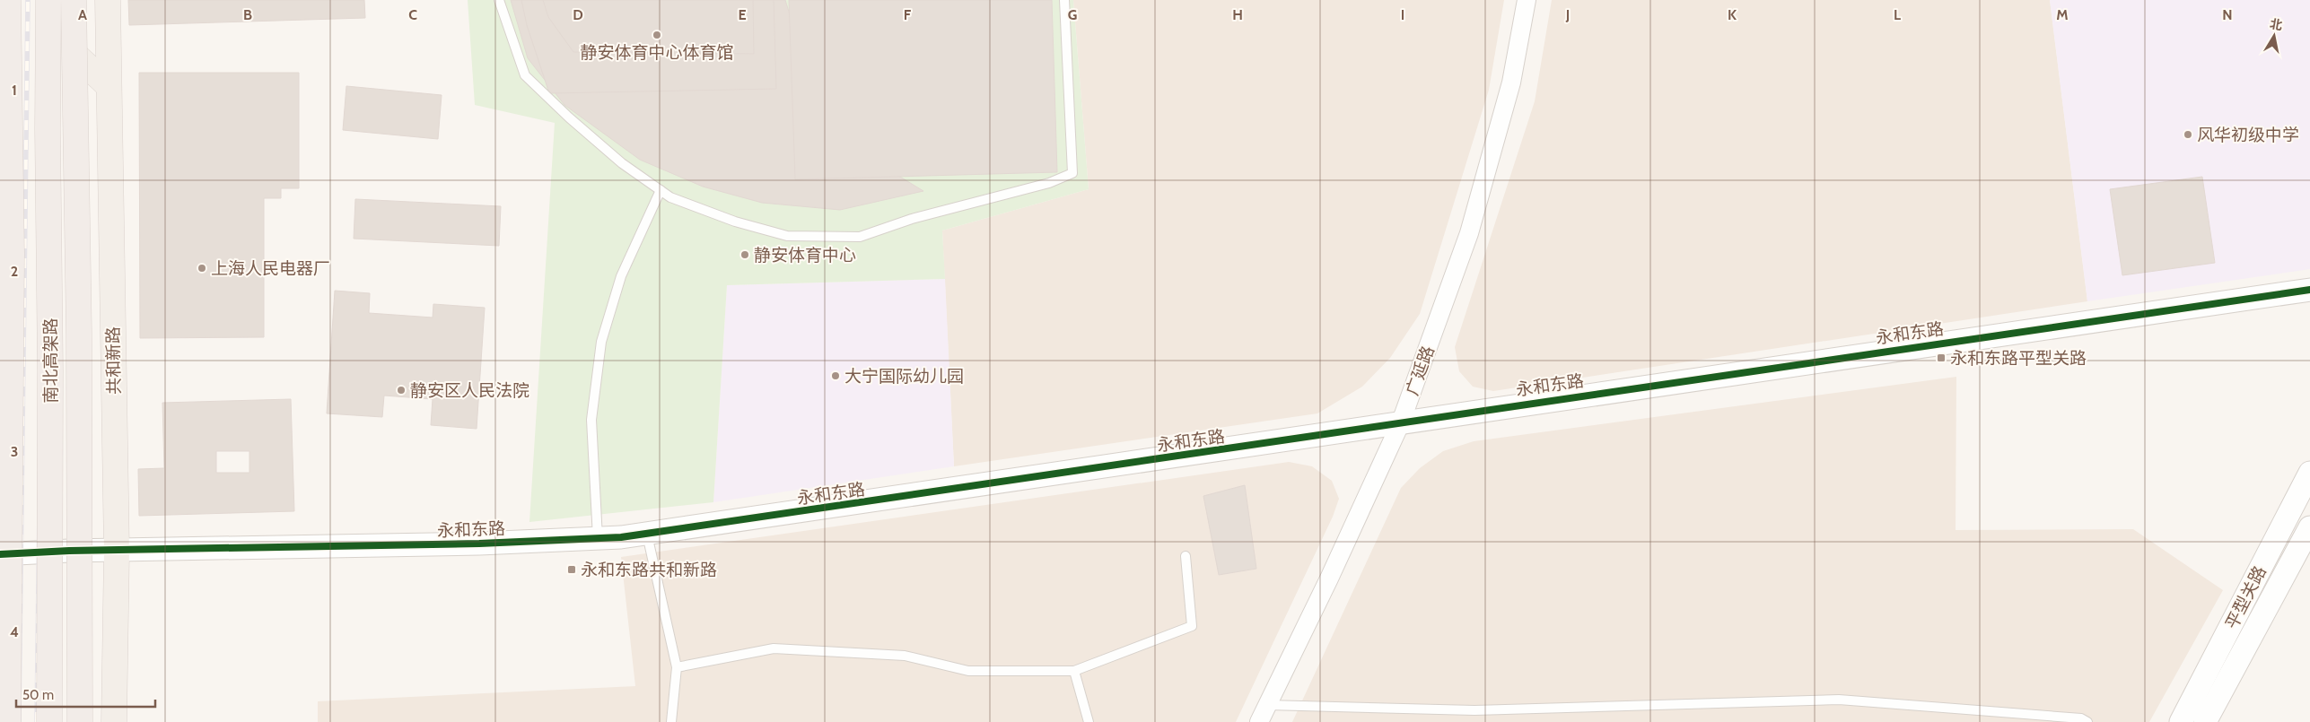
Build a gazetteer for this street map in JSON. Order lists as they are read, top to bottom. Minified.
{"streets":{"highway":["南北高架路"],"main road":["共和新路"],"street":["永和东路","广延路","平型关路"]},"crossings":[["永和东路","共和新路"],["永和东路","广延路"]],"places":{"other":["静安体育中心体育馆","风华初级中学","静安体育中心","上海人民电器厂","大宁国际幼儿园","静安区人民法院"],"transit":["永和东路平型关路","永和东路共和新路"]},"scale_bar":"50 m","north":"top","grid":{"columns":["A","B","C","D","E","F","G","H","I","J","K","L","M","N"],"rows":["1","2","3","4"]}}
